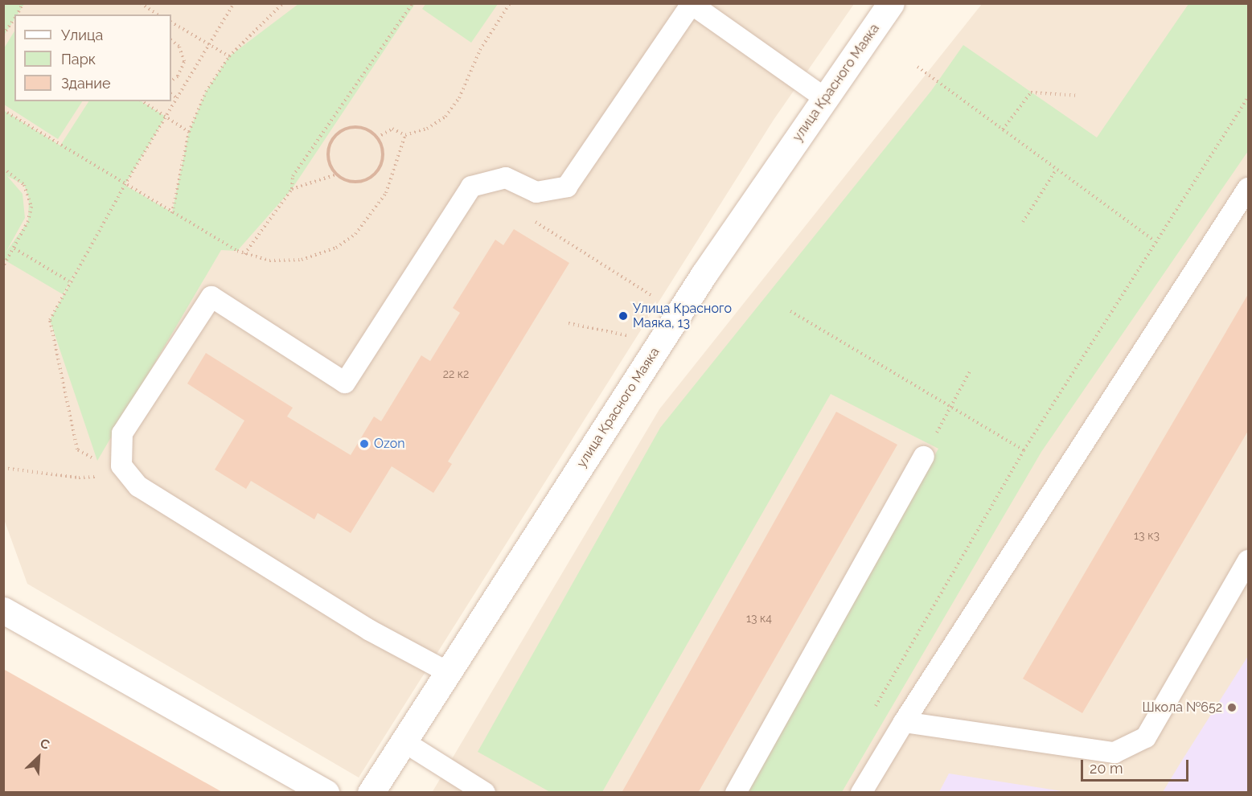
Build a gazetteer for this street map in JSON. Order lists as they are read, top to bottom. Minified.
{"streets":{"street":["улица Красного Маяка"]},"places":["Улица Красного Маяка, 13","Ozon","Школа №652"],"house_numbers":["22 к2","13 к3","13 к4"],"legend":["Улица","Парк","Здание"],"scale_bar":"20 m","north":"top right"}
